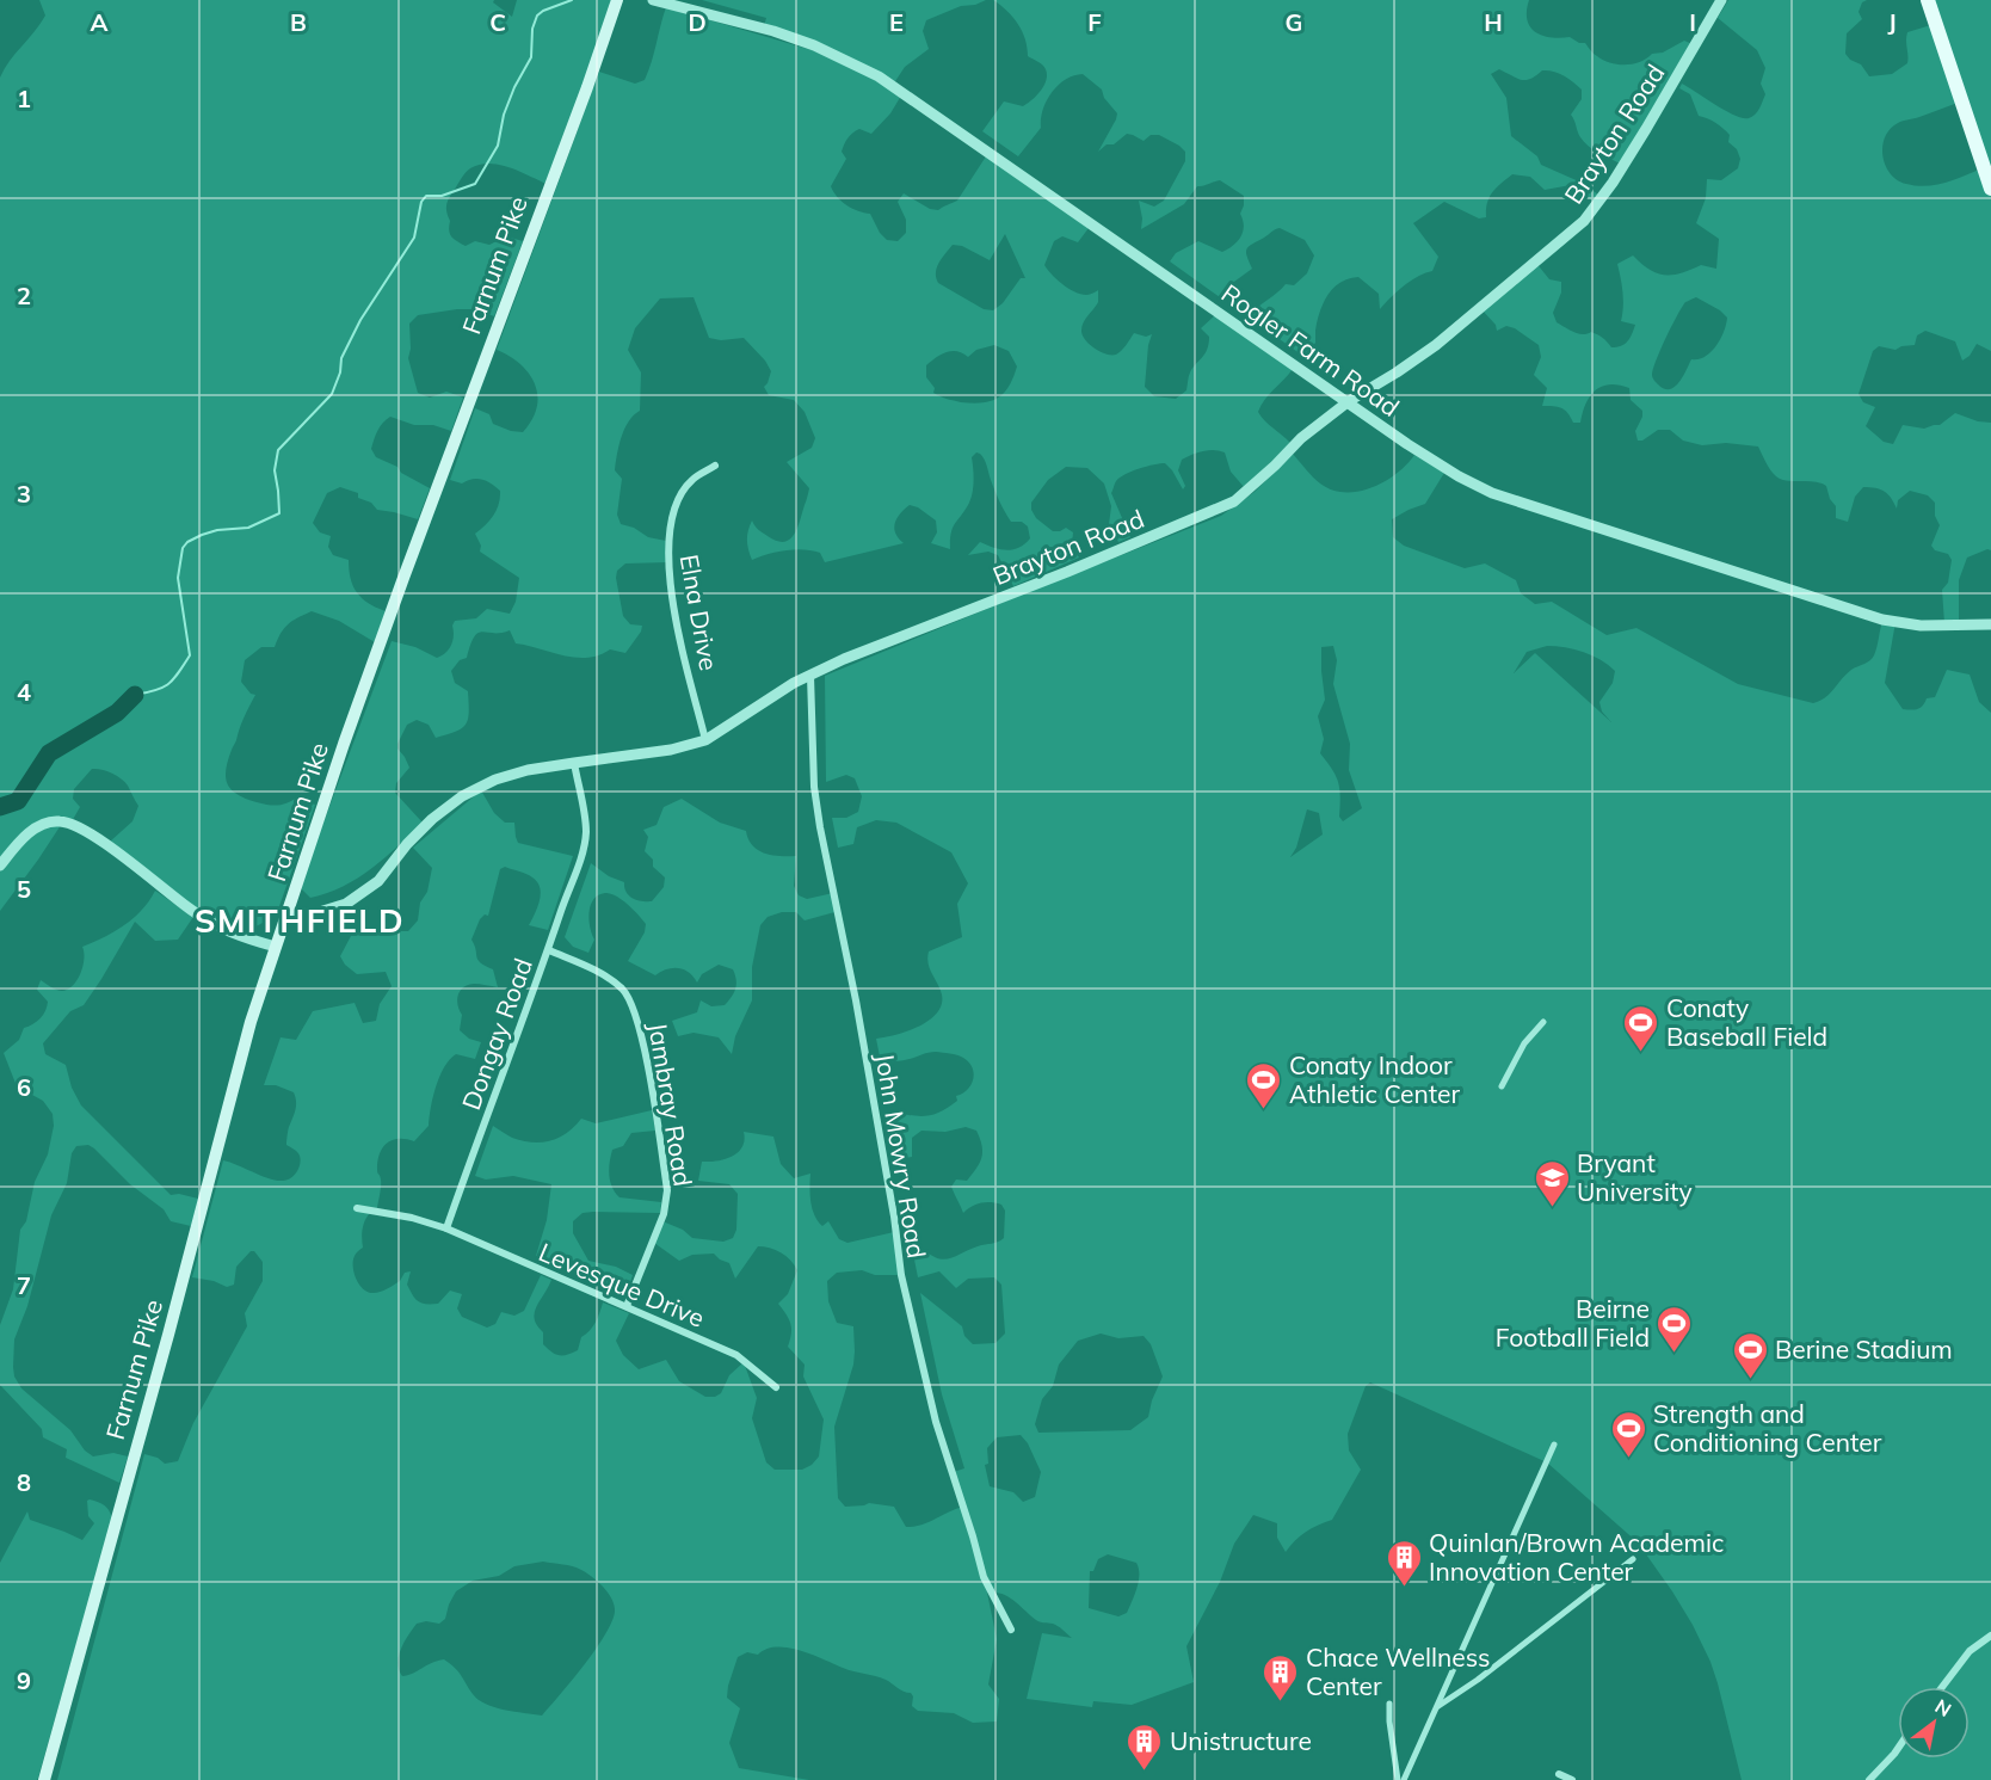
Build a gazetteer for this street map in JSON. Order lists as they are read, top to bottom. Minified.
{"streets":{"main road":["Farnum Pike"],"street":["Brayton Road","Rogler Farm Road","Elna Drive","Dongay Road","Jambray Road","John Mowry Road","Levesque Drive"]},"crossings":[["Brayton Road","Farnum Pike"],["Brayton Road","Rogler Farm Road"],["Brayton Road","Elna Drive"],["Brayton Road","Dongay Road"],["Brayton Road","John Mowry Road"],["Dongay Road","Jambray Road"],["Dongay Road","Levesque Drive"],["Jambray Road","Levesque Drive"]],"districts":["SMITHFIELD"],"places":{"sports":["Conaty Baseball Field","Conaty Indoor Athletic Center","Beirne Football Field","Berine Stadium","Strength and Conditioning Center"],"school or university":["Bryant University"],"building":["Quinlan/Brown Academic Innovation Center","Chace Wellness Center","Unistructure"]},"north":"top right","grid":{"columns":["A","B","C","D","E","F","G","H","I","J"],"rows":["1","2","3","4","5","6","7","8","9"]}}
